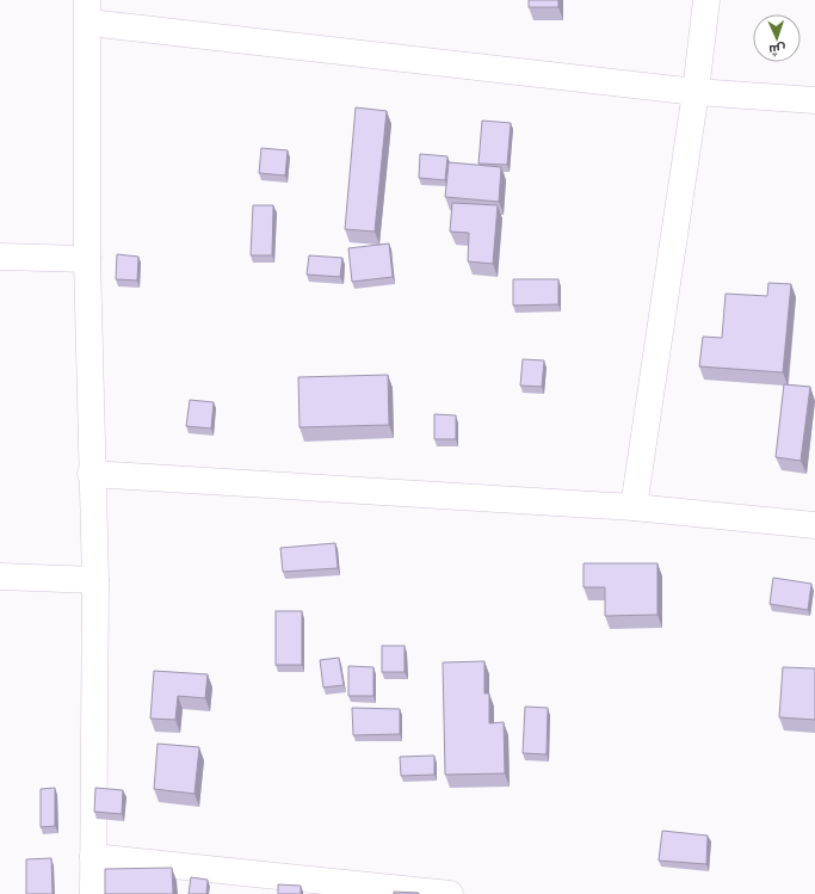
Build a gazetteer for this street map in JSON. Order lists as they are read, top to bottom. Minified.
{"north":"bottom"}
